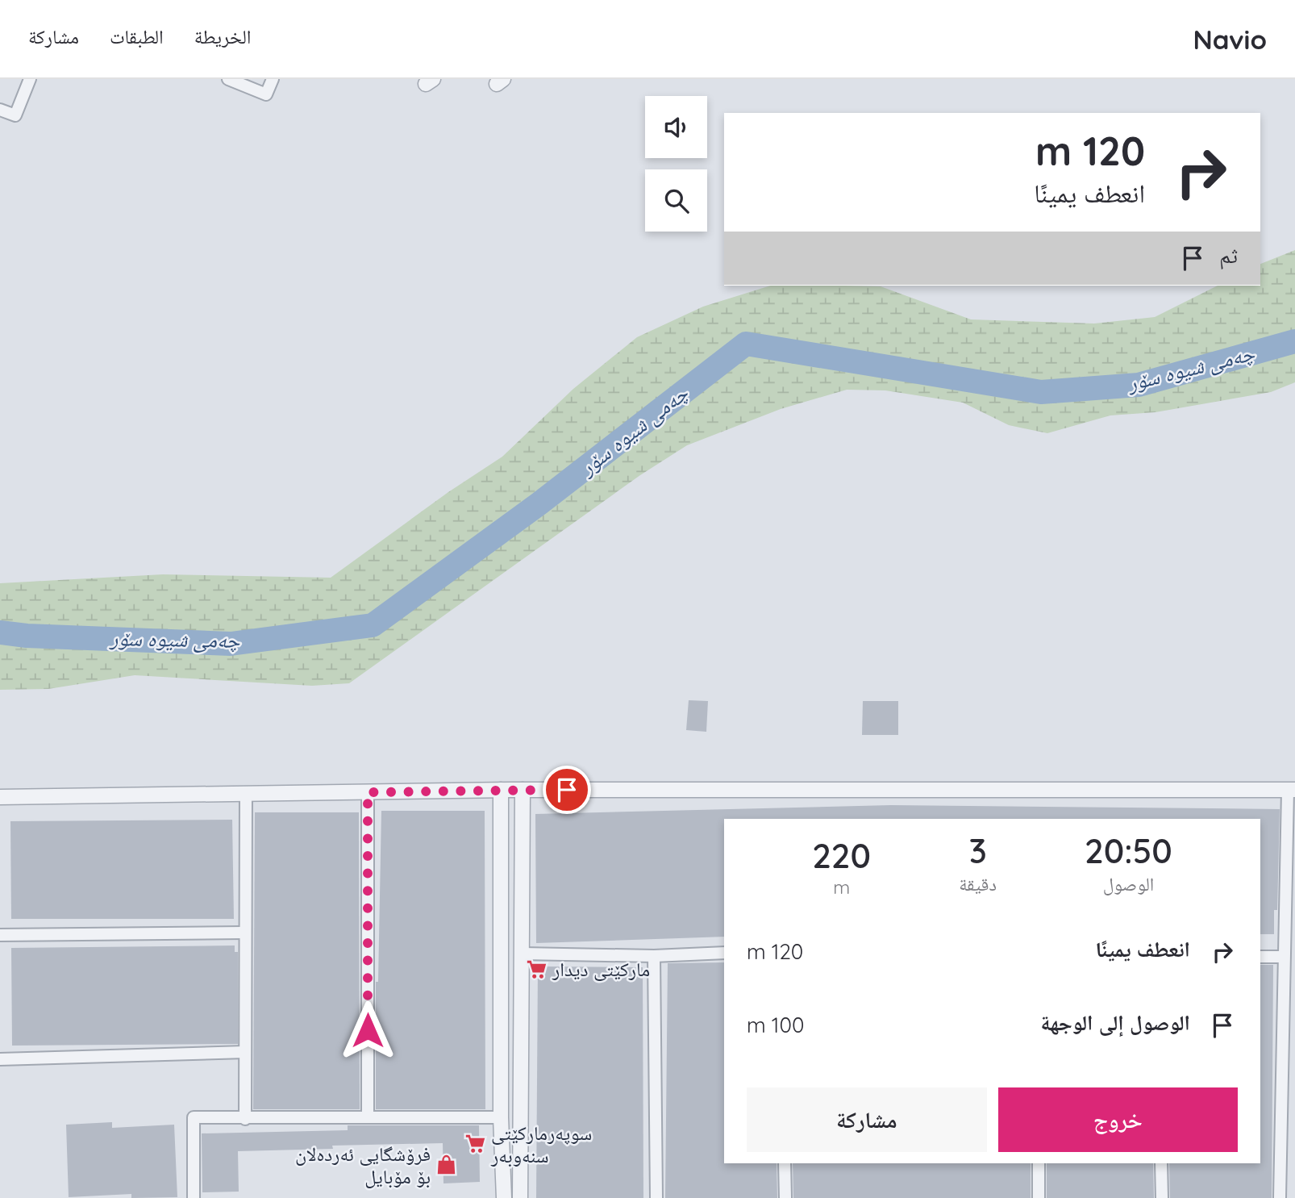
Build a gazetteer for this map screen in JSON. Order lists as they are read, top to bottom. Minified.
{"water":["چەمی شیوە سۆر"],"places":{"supermarket":["مارکێتی دیدار","سوپەرمارکێتی سنەوبەر"],"shop":["فرۆشگایی ئەردەلان بۆ مۆبایل"]},"page":{"header":"Navio","nav":["الخريطة","الطبقات","مشاركة"],"turn":["120 m","انعطف يمينًا"],"then":"ثم","eta":["20:50","الوصول","3","دقيقة","220","m"],"list":[{"name":"انعطف يمينًا","value":"120 m"},{"name":"الوصول إلى الوجهة","value":"100 m"}],"buttons":["خروج","مشاركة"]}}
